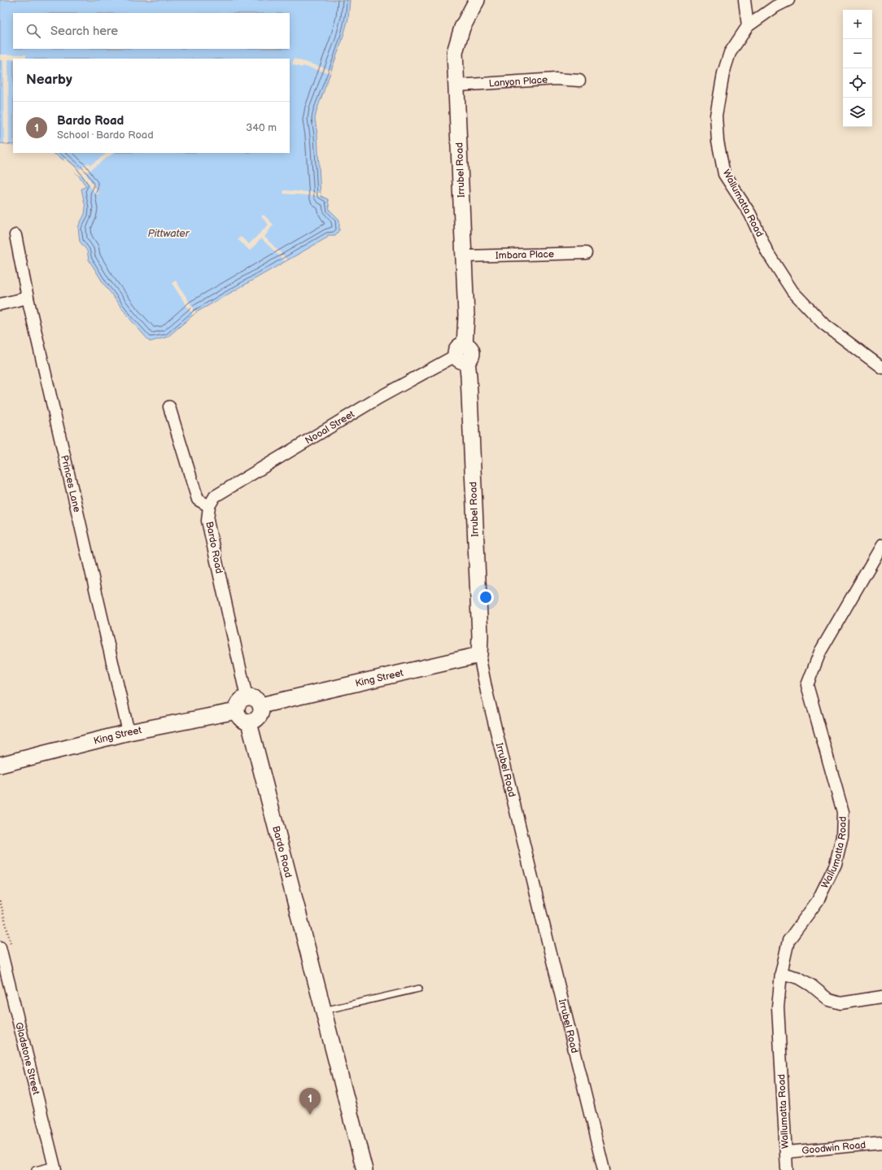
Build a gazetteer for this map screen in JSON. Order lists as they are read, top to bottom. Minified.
{"streets":{"street":["Lanyon Place","Irrubel Road","Wallumatta Road","Imbara Place","Nooal Street","Princes Lane","Bardo Road","King Street","Gladstone Street","Goodwin Road"]},"crossings":[["Lanyon Place","Irrubel Road"],["Irrubel Road","Imbara Place"],["Irrubel Road","Nooal Street"],["Irrubel Road","King Street"],["Wallumatta Road","Goodwin Road"],["Nooal Street","Bardo Road"],["Princes Lane","King Street"],["Bardo Road","King Street"]],"water":["Pittwater"],"page":{"map_buttons":["+","−"],"search":"Search here","heading":"Nearby","list":[{"mark":"1","name":"Bardo Road","note":"School · Bardo Road","value":"340 m"}],"pins":"1"}}
